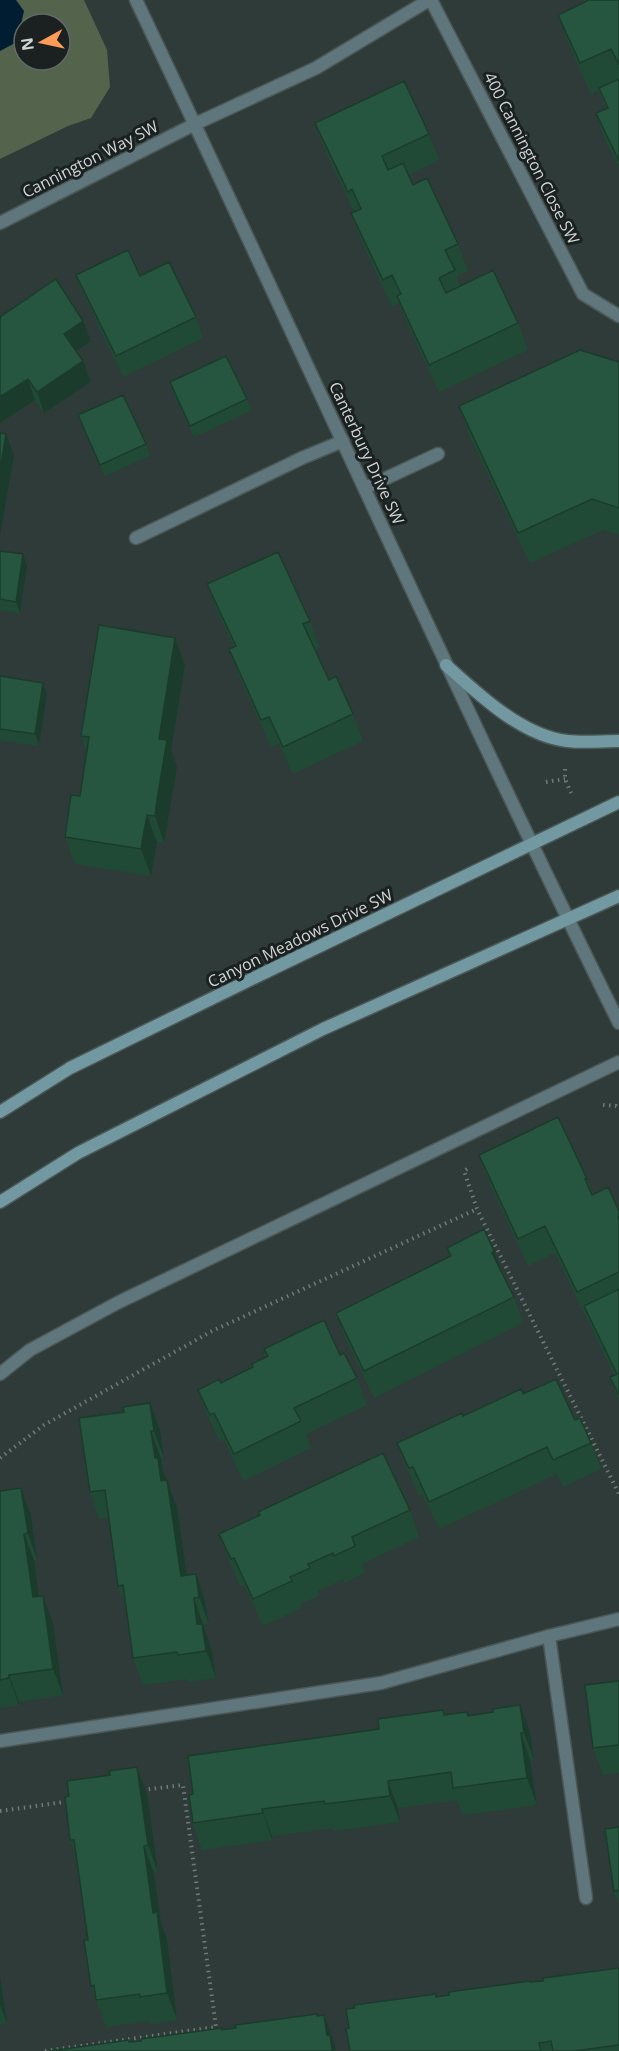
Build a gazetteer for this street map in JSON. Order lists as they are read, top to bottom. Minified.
{"streets":{"main road":["Canyon Meadows Drive SW"],"street":["400 Cannington Close SW","Cannington Way SW","Canterbury Drive SW"]},"crossings":[["400 Cannington Close SW","Cannington Way SW"],["400 Cannington Close SW","Canterbury Drive SW"],["Cannington Way SW","Canterbury Drive SW"],["Canterbury Drive SW","Canyon Meadows Drive SW"]],"north":"left"}
